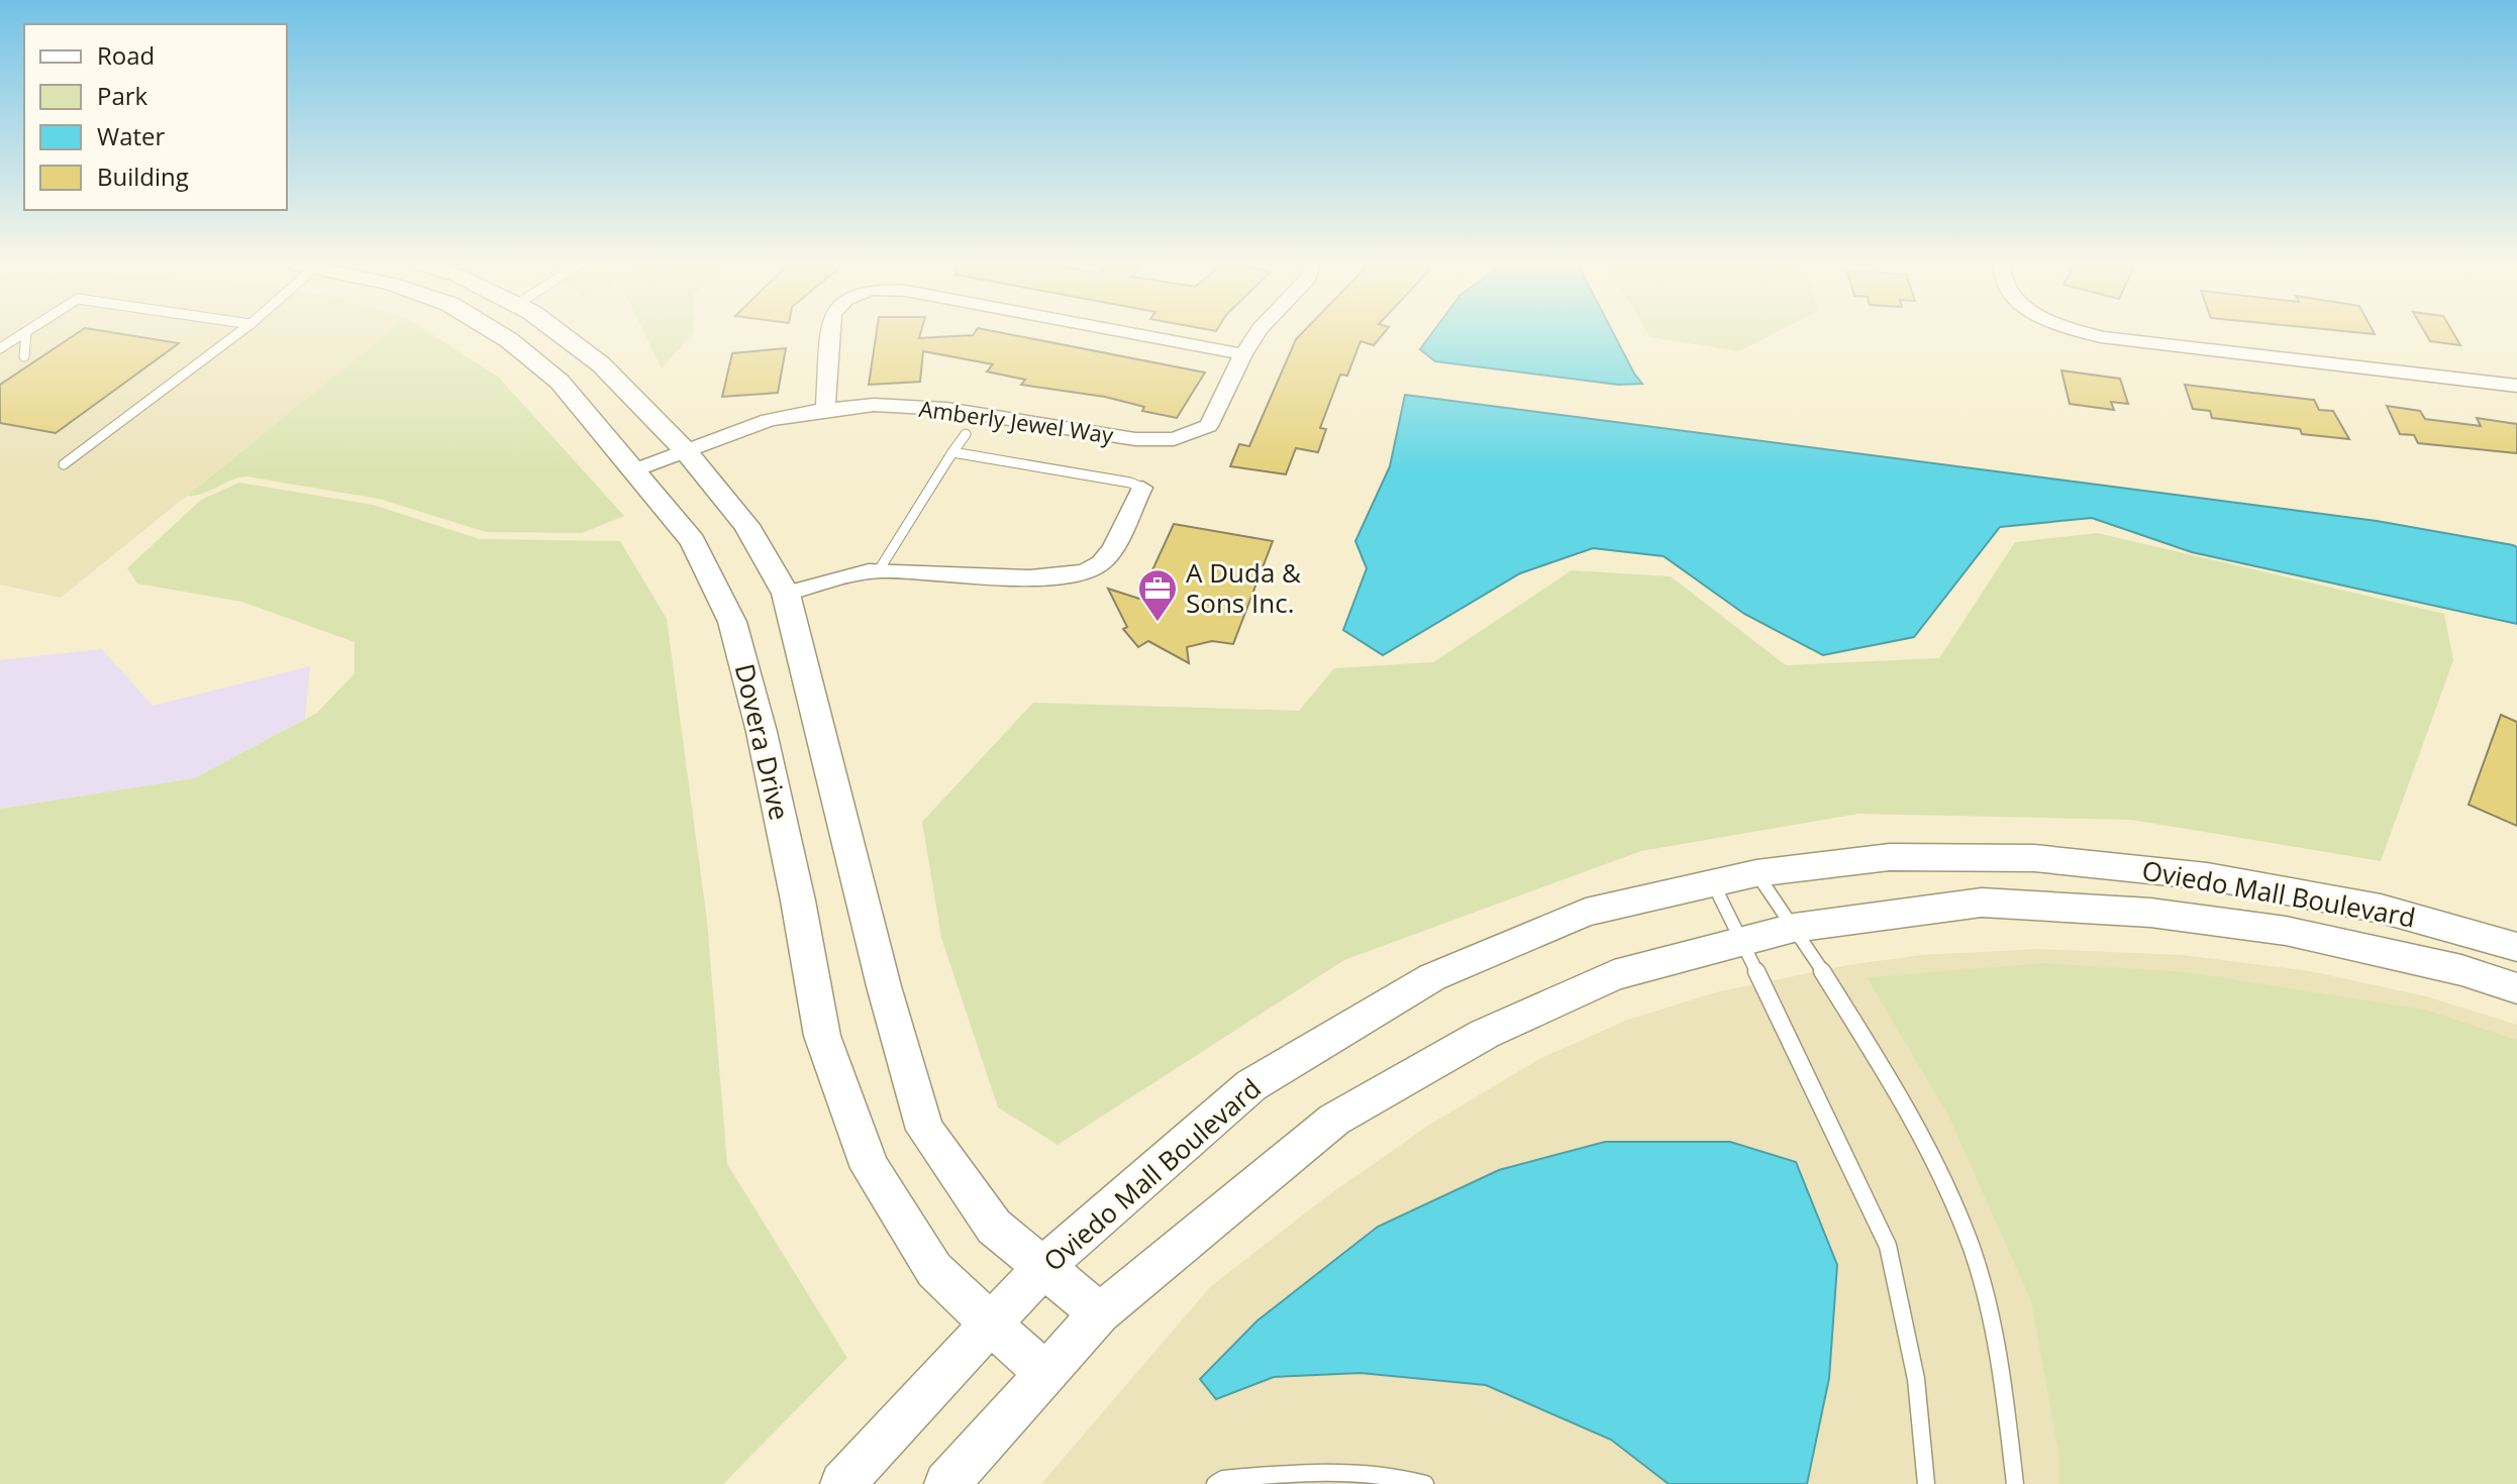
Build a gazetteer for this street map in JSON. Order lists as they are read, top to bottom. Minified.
{"streets":{"street":["Amberly Jewel Way","Dovera Drive","Oviedo Mall Boulevard"]},"crossings":[["Amberly Jewel Way","Dovera Drive"],["Dovera Drive","Oviedo Mall Boulevard"]],"places":{"office":["A Duda & Sons Inc."]},"legend":["Road","Park","Water","Building"]}
